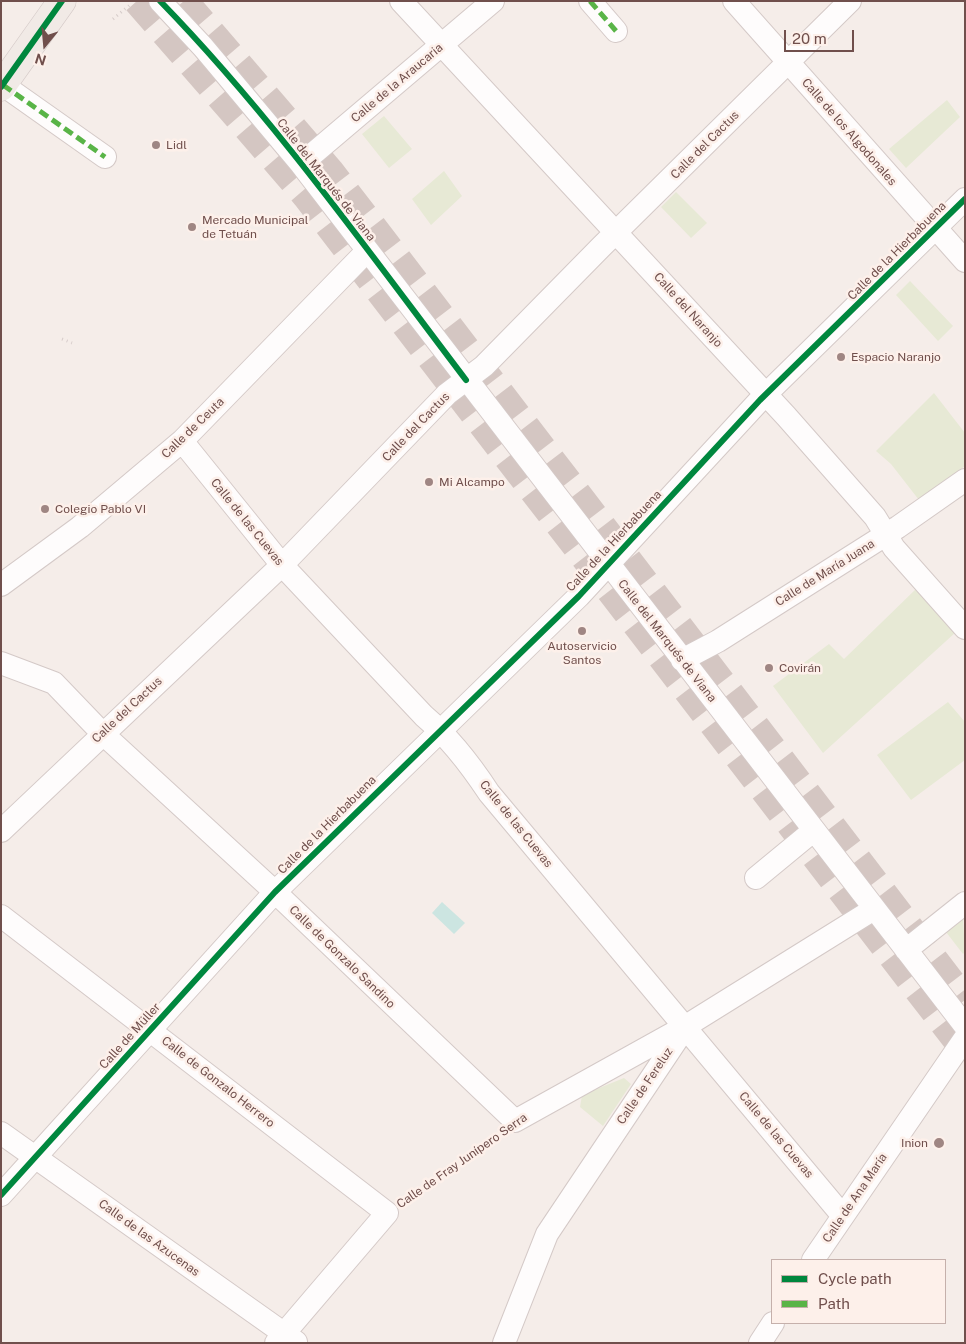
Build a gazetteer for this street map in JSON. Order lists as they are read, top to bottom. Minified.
{"streets":{"street":["Calle de la Araucaria","Calle de los Algodonales","Calle del Cactus","Calle del Marqués de Viana","Calle de la Hierbabuena","Calle del Naranjo","Calle de Ceuta","Calle de las Cuevas","Calle de María Juana","Calle de Gonzalo Sandino","Calle de Müller","Calle de Gonzalo Herrero","Calle de Fereluz","Calle de Fray Junípero Serra","Calle de Ana María","Calle de las Azucenas"]},"crossings":[["Calle de la Araucaria","Calle del Marqués de Viana"],["Calle de la Araucaria","Calle del Naranjo"],["Calle de los Algodonales","Calle del Cactus"],["Calle de los Algodonales","Calle de la Hierbabuena"],["Calle del Cactus","Calle del Marqués de Viana"],["Calle del Cactus","Calle del Naranjo"],["Calle del Cactus","Calle de las Cuevas"],["Calle del Cactus","Calle de Gonzalo Sandino"],["Calle del Marqués de Viana","Calle de la Hierbabuena"],["Calle del Marqués de Viana","Calle de Ceuta"],["Calle del Marqués de Viana","Calle de María Juana"],["Calle del Marqués de Viana","Calle de Fereluz"],["Calle de la Hierbabuena","Calle del Naranjo"],["Calle de la Hierbabuena","Calle de las Cuevas"],["Calle de la Hierbabuena","Calle de Gonzalo Sandino"],["Calle de la Hierbabuena","Calle de Müller"],["Calle del Naranjo","Calle de María Juana"],["Calle de Ceuta","Calle de las Cuevas"],["Calle de las Cuevas","Calle de Fereluz"],["Calle de las Cuevas","Calle de Fray Junípero Serra"],["Calle de las Cuevas","Calle de Ana María"],["Calle de Gonzalo Sandino","Calle de Müller"],["Calle de Gonzalo Sandino","Calle de Fray Junípero Serra"],["Calle de Müller","Calle de Gonzalo Herrero"],["Calle de Müller","Calle de las Azucenas"],["Calle de Gonzalo Herrero","Calle de Fray Junípero Serra"],["Calle de Fereluz","Calle de Fray Junípero Serra"],["Calle de Fray Junípero Serra","Calle de las Azucenas"]],"places":["Lidl","Mercado Municipal de Tetuán","Espacio Naranjo","Mi Alcampo","Colegio Pablo VI","Autoservicio Santos","Covirán","Inion"],"legend":["Cycle path","Path"],"scale_bar":"20 m","north":"bottom"}
